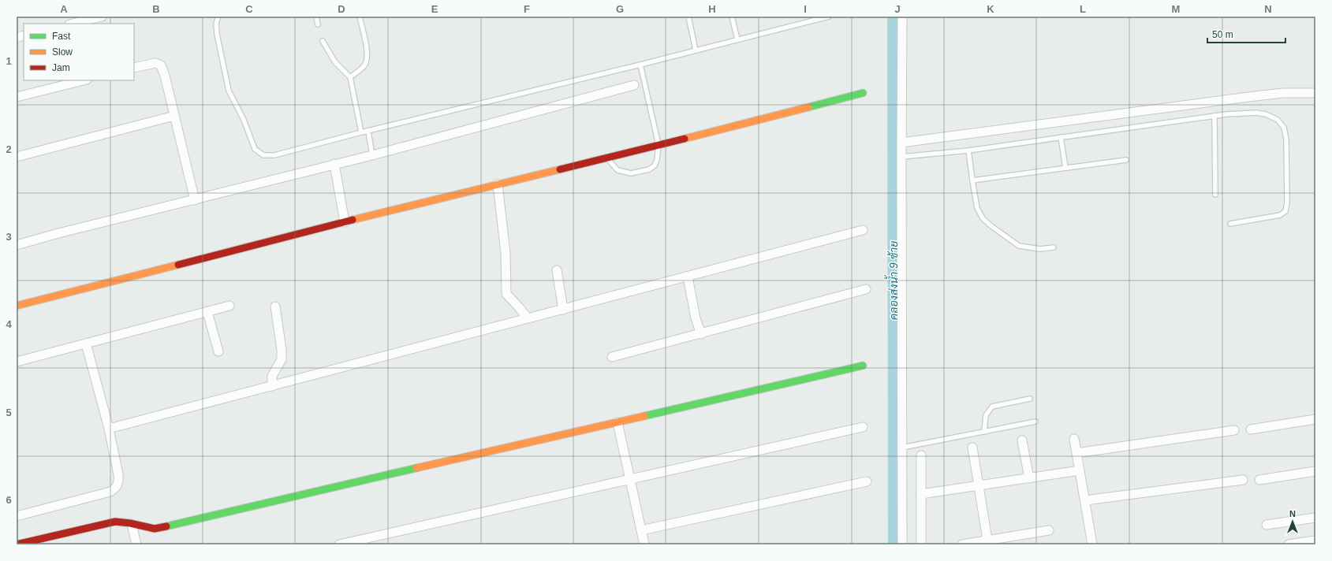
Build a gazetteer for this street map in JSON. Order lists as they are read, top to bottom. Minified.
{"water":["คลองส่งน้ำ 9 ซ้าย"],"legend":["Fast","Slow","Jam"],"scale_bar":"50 m","north":"top","grid":{"columns":["A","B","C","D","E","F","G","H","I","J","K","L","M","N"],"rows":["1","2","3","4","5","6"]}}
